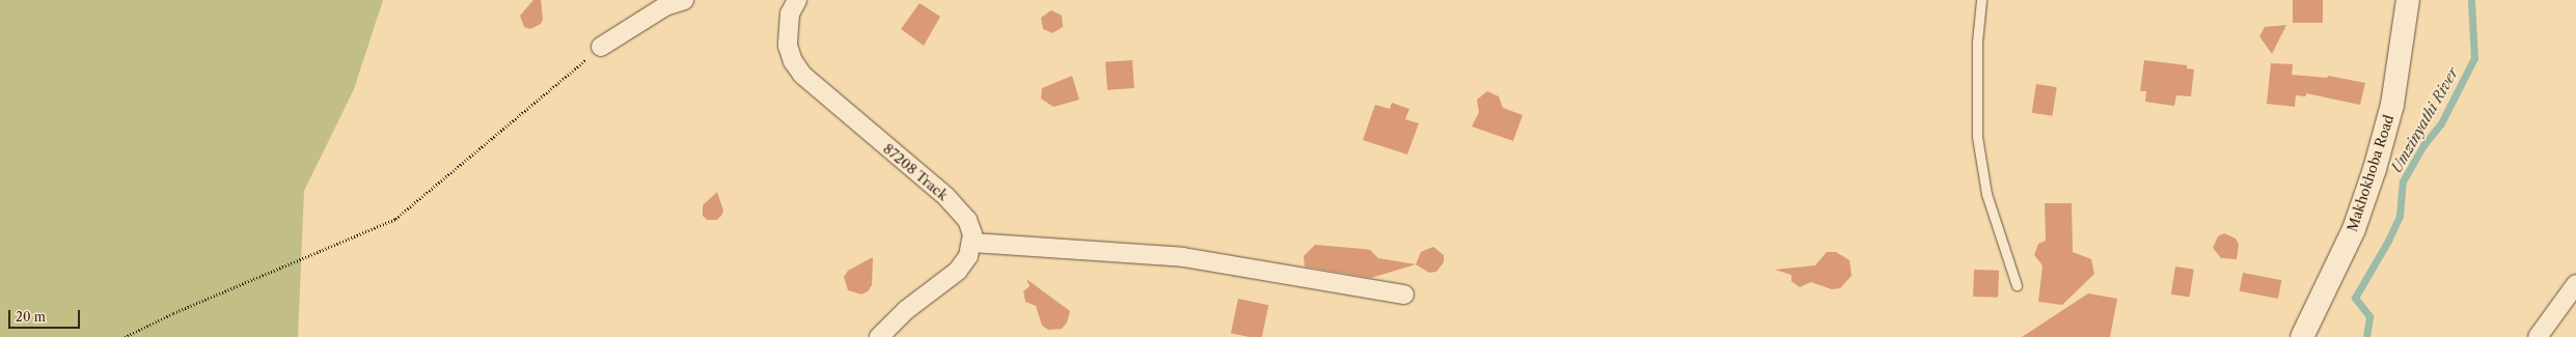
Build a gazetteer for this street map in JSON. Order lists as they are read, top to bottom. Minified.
{"streets":{"street":["87208 Track","Makhokhoba Road"]},"water":["Umzinyathi River"],"scale_bar":"20 m"}
